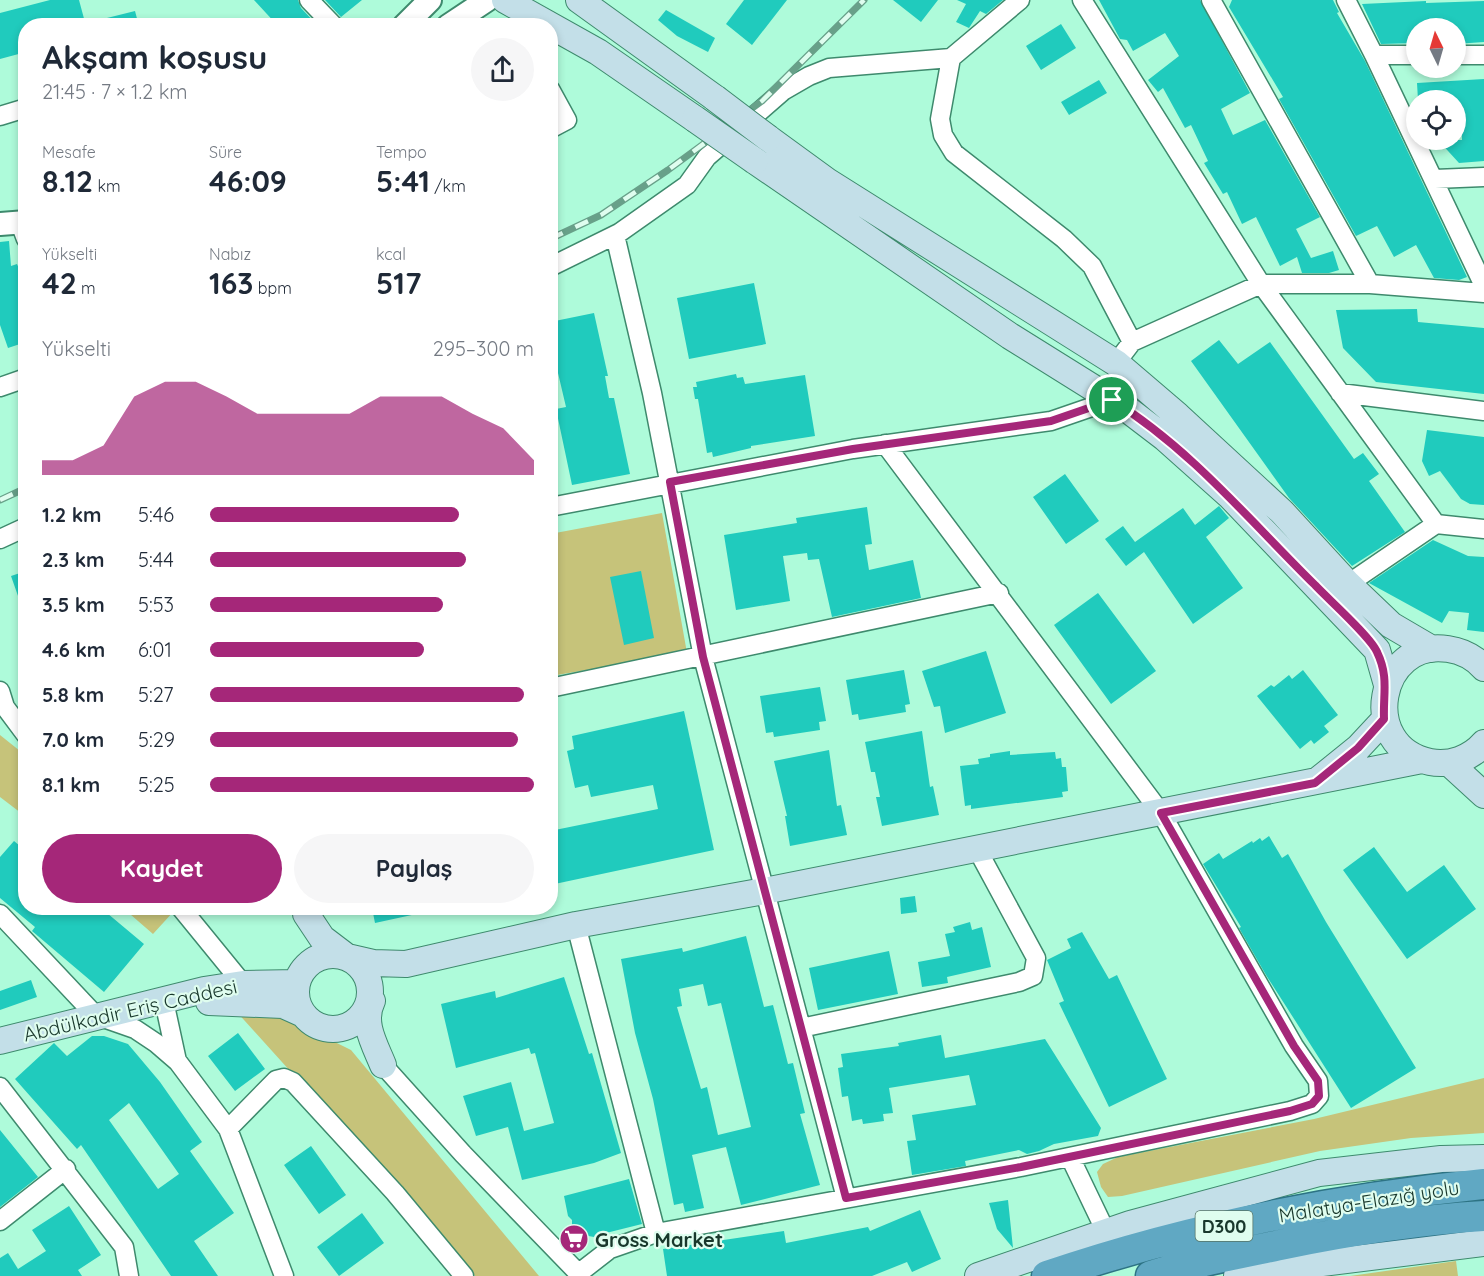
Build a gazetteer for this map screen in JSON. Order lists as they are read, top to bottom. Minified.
{"streets":{"highway":["Malatya-Elazığ yolu","D300"],"main road":["Abdülkadir Eriş Caddesi"]},"places":{"supermarket":["Gross Market"]},"north":"top","page":{"heading":["Akşam koşusu","21:45 · 7 × 1.2 km"],"stats":[["Mesafe","8.12 km"],["Süre","46:09"],["Tempo","5:41 /km"],["Yükselti","42 m"],["Nabız","163 bpm"],["kcal","517"]],"chart":["Yükselti","295–300 m"],"list":[{"name":"1.2 km","note":"5:46"},{"name":"2.3 km","note":"5:44"},{"name":"3.5 km","note":"5:53"},{"name":"4.6 km","note":"6:01"},{"name":"5.8 km","note":"5:27"},{"name":"7.0 km","note":"5:29"},{"name":"8.1 km","note":"5:25"}],"buttons":["Kaydet","Paylaş"]}}
